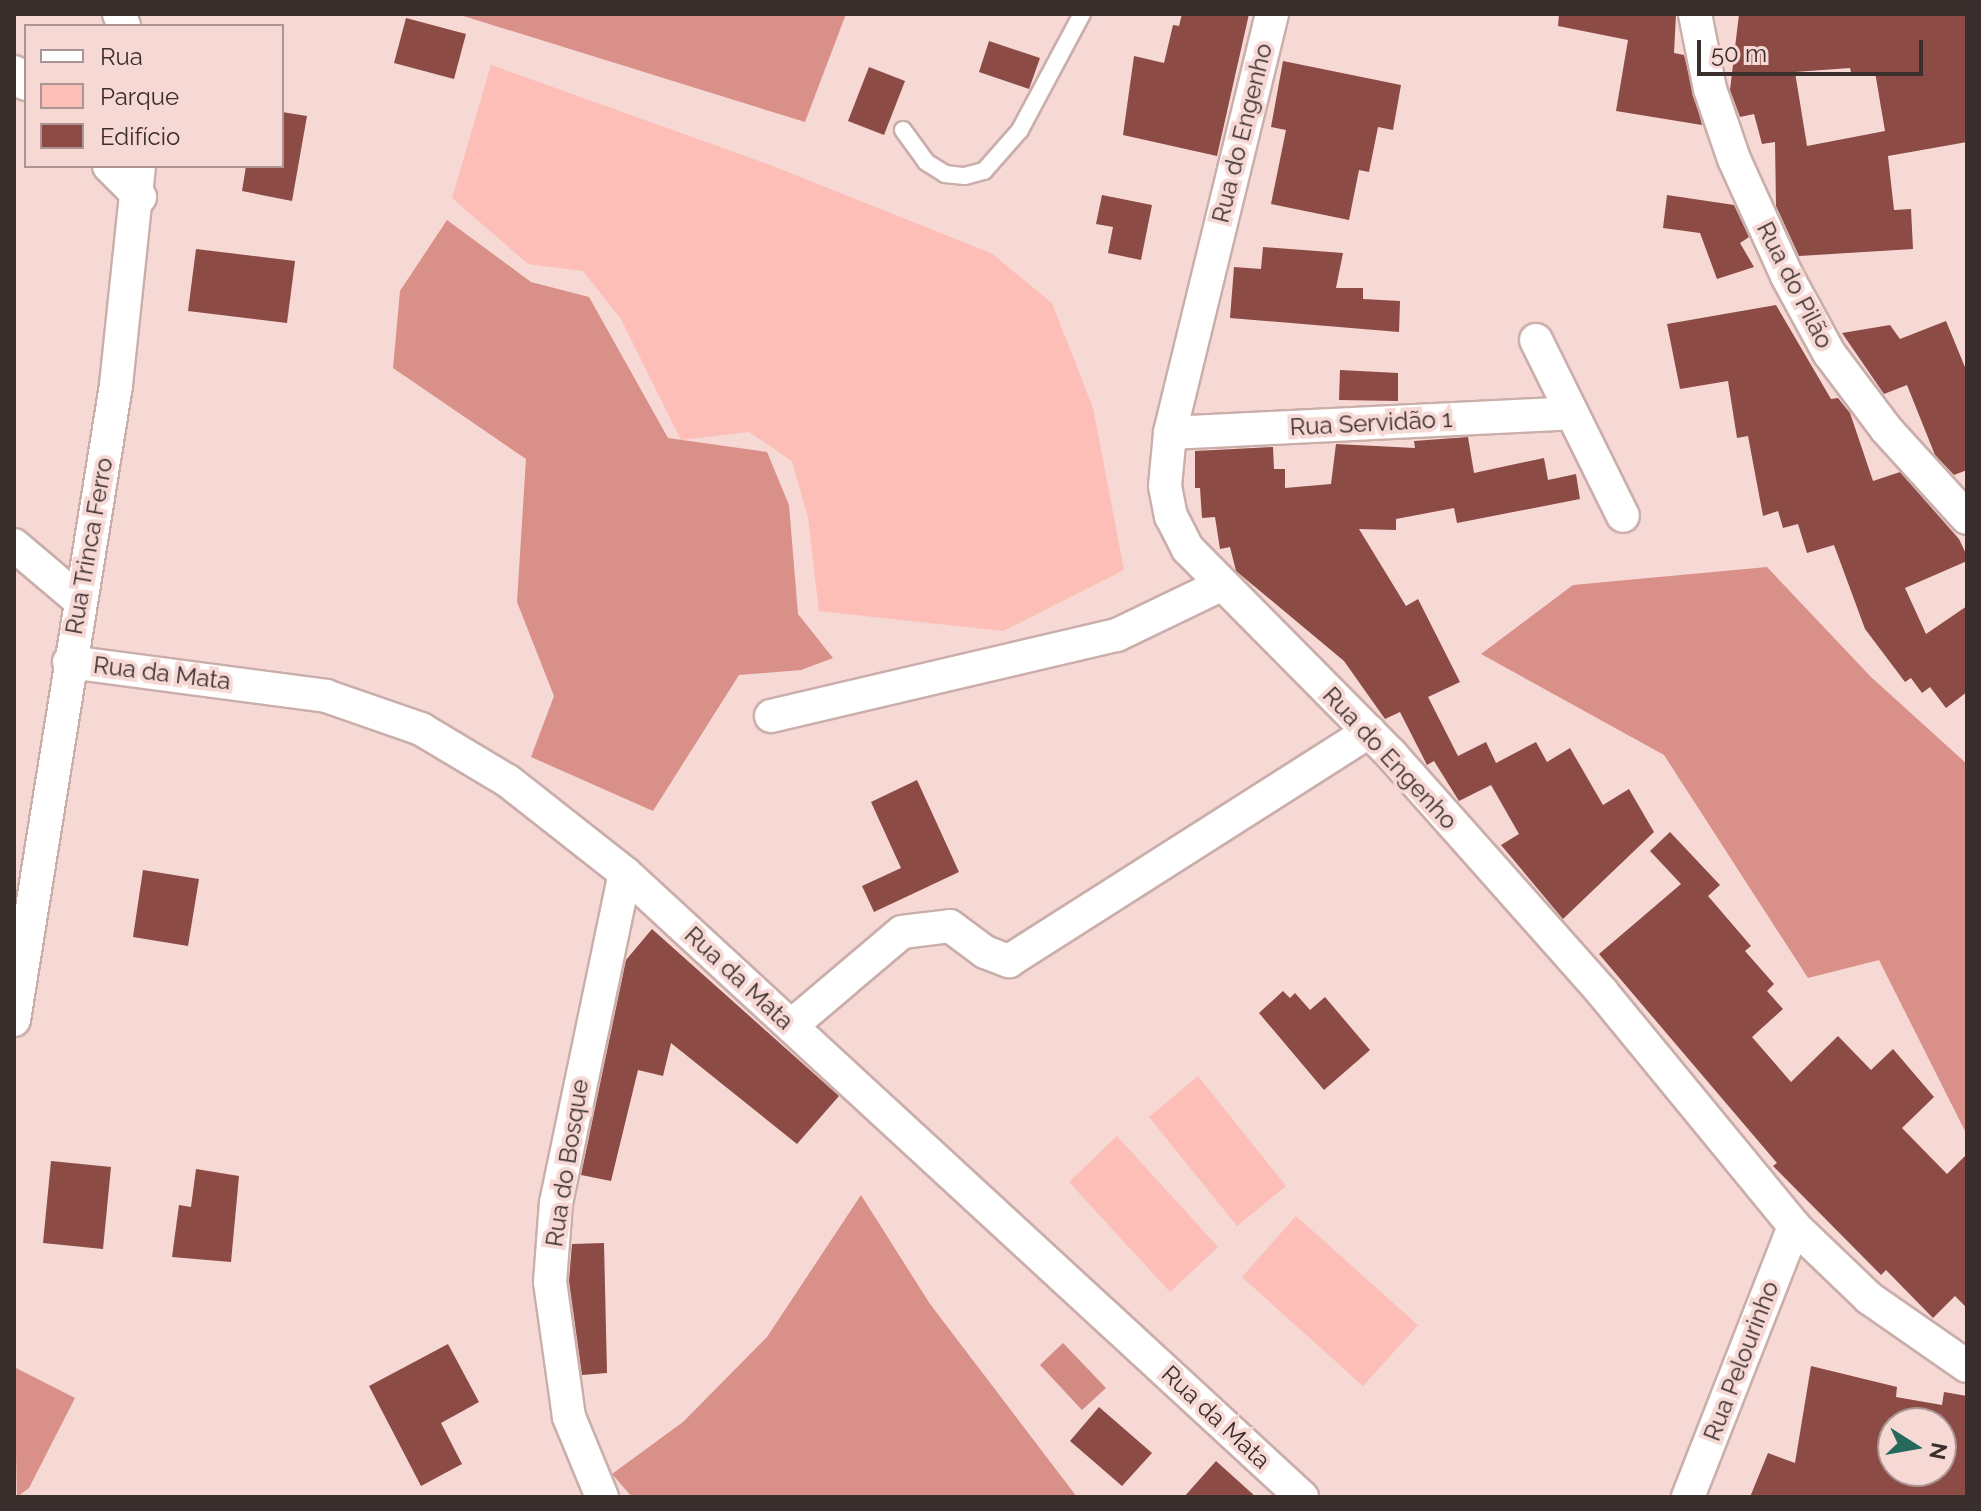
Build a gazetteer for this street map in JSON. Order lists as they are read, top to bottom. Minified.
{"streets":{"street":["Rua do Engenho","Rua do Pilão","Rua Servidão 1","Rua Trinca Ferro","Rua da Mata","Rua do Bosque","Rua Pelourinho"]},"crossings":[["Rua do Engenho","Rua Servidão 1"],["Rua do Engenho","Rua Pelourinho"],["Rua Trinca Ferro","Rua da Mata"],["Rua da Mata","Rua do Bosque"]],"legend":["Rua","Parque","Edifício"],"scale_bar":"50 m","north":"right"}
